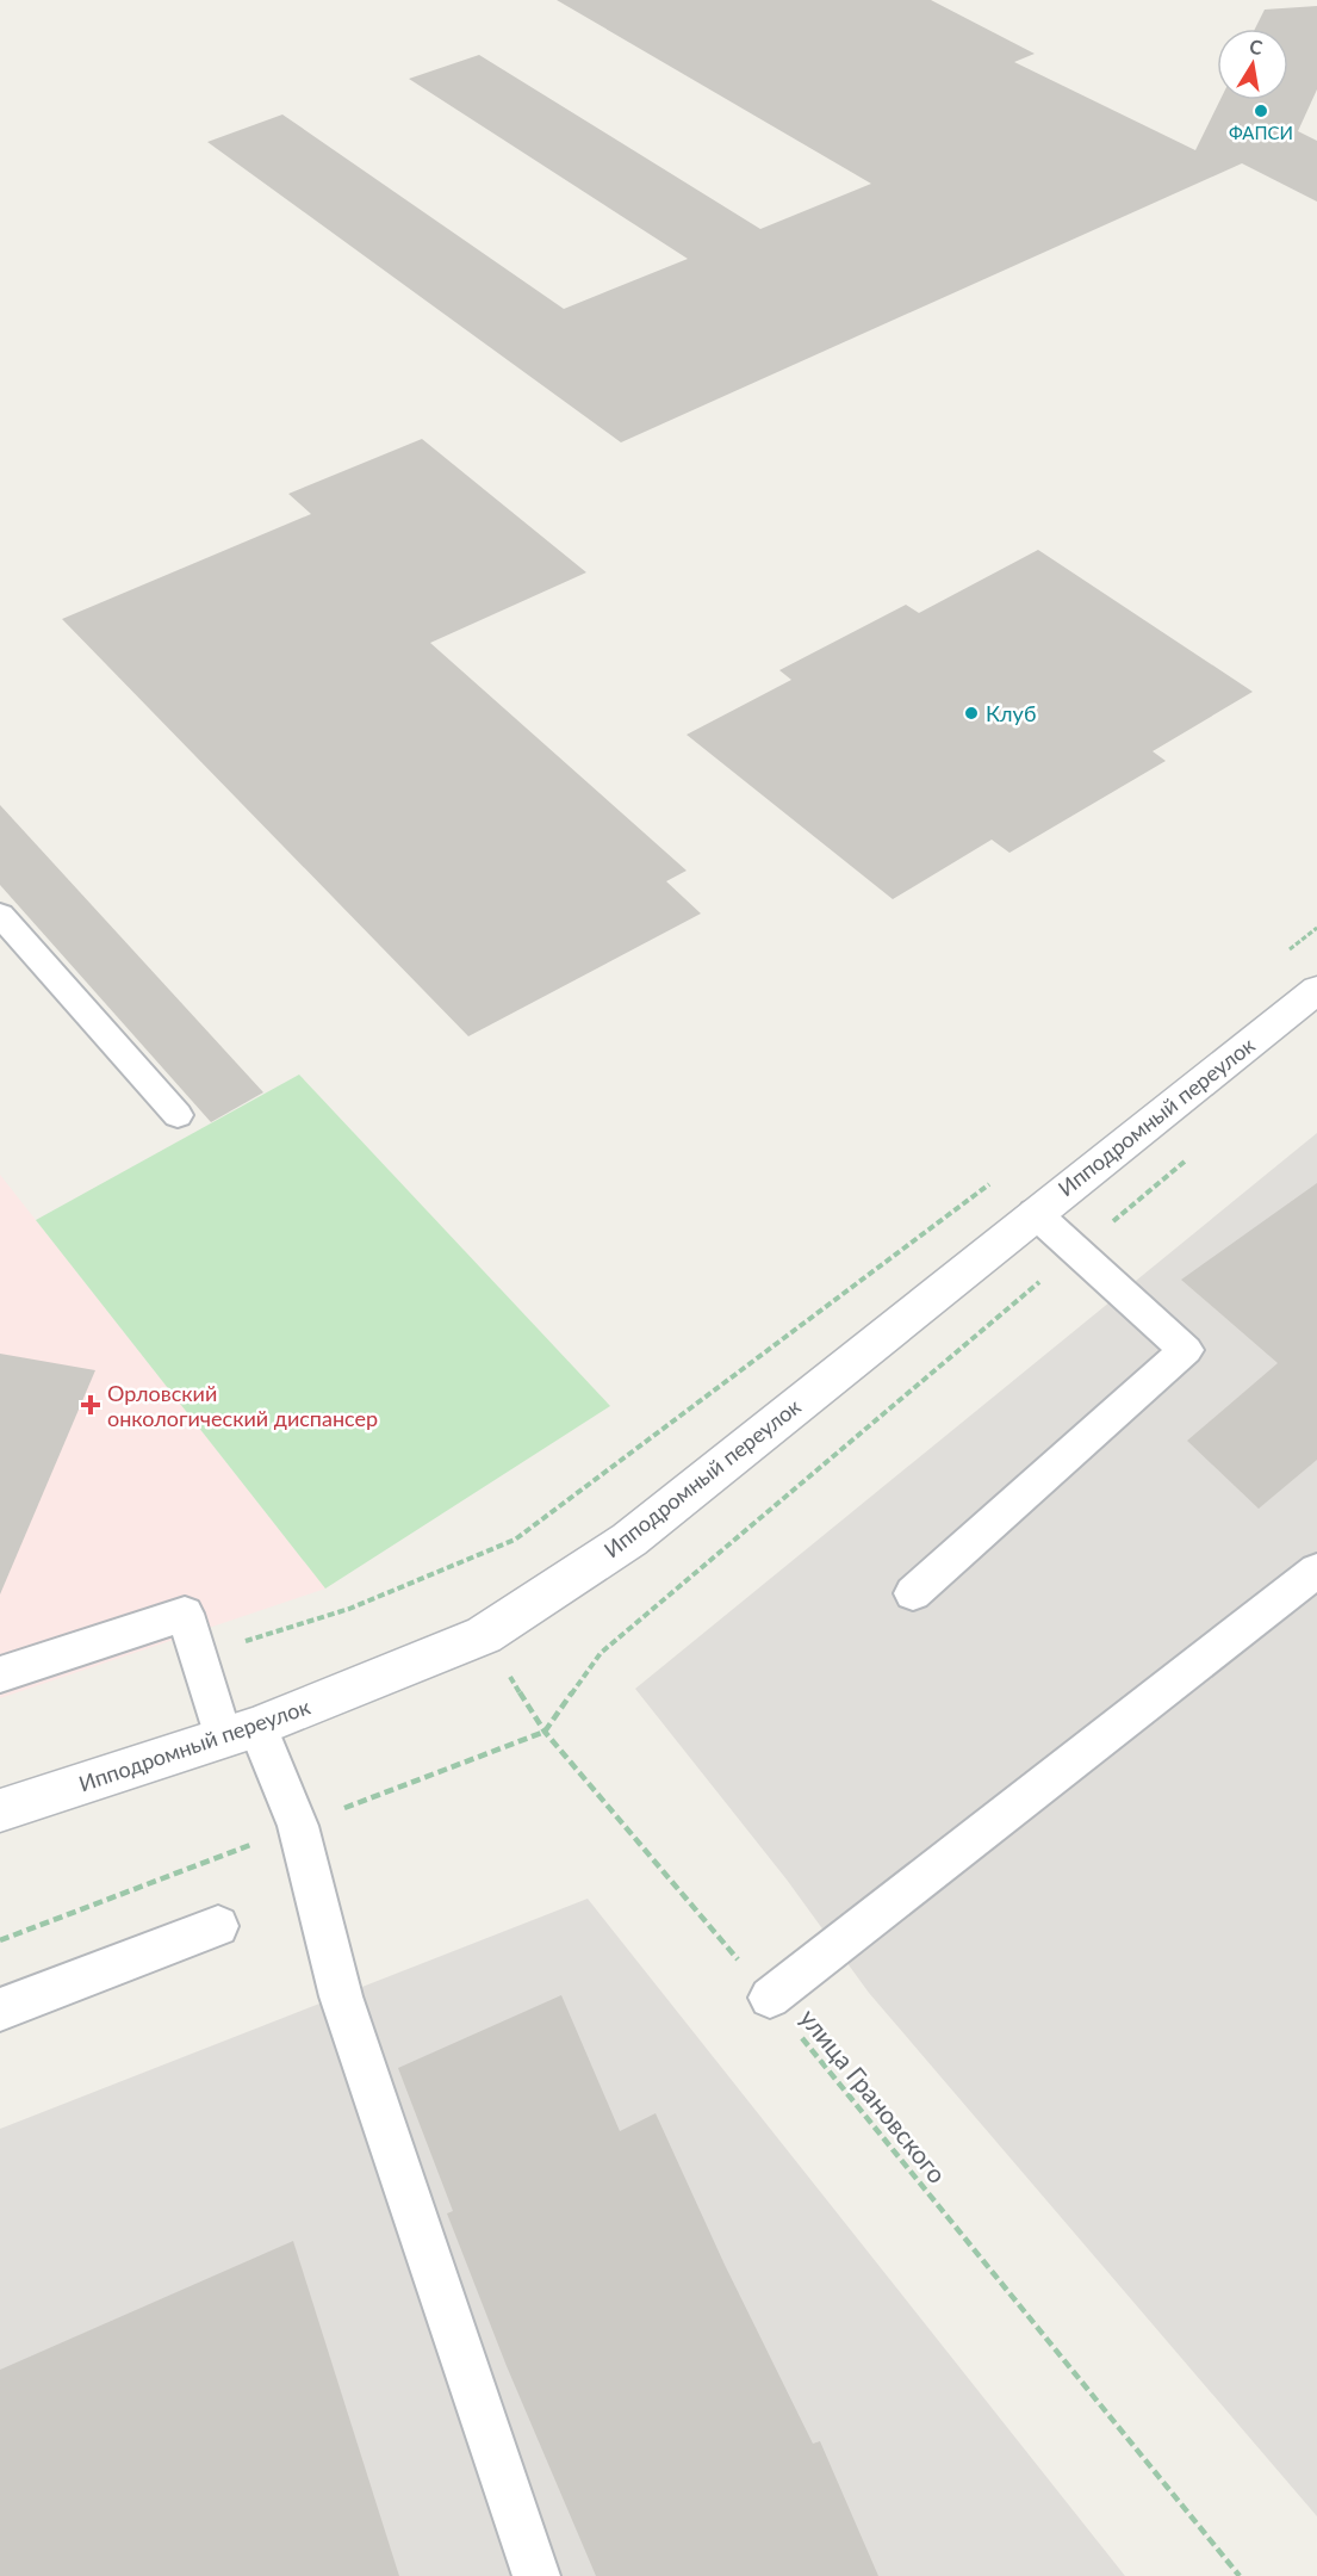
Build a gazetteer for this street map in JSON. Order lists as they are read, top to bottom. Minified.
{"streets":{"street":["Ипподромный переулок"],"path":["улица Грановского"]},"crossings":[["Ипподромный переулок","улица Грановского"]],"places":{"other":["ФАПСИ","Клуб"],"health":["Орловский онкологический диспансер"]},"north":"top"}
